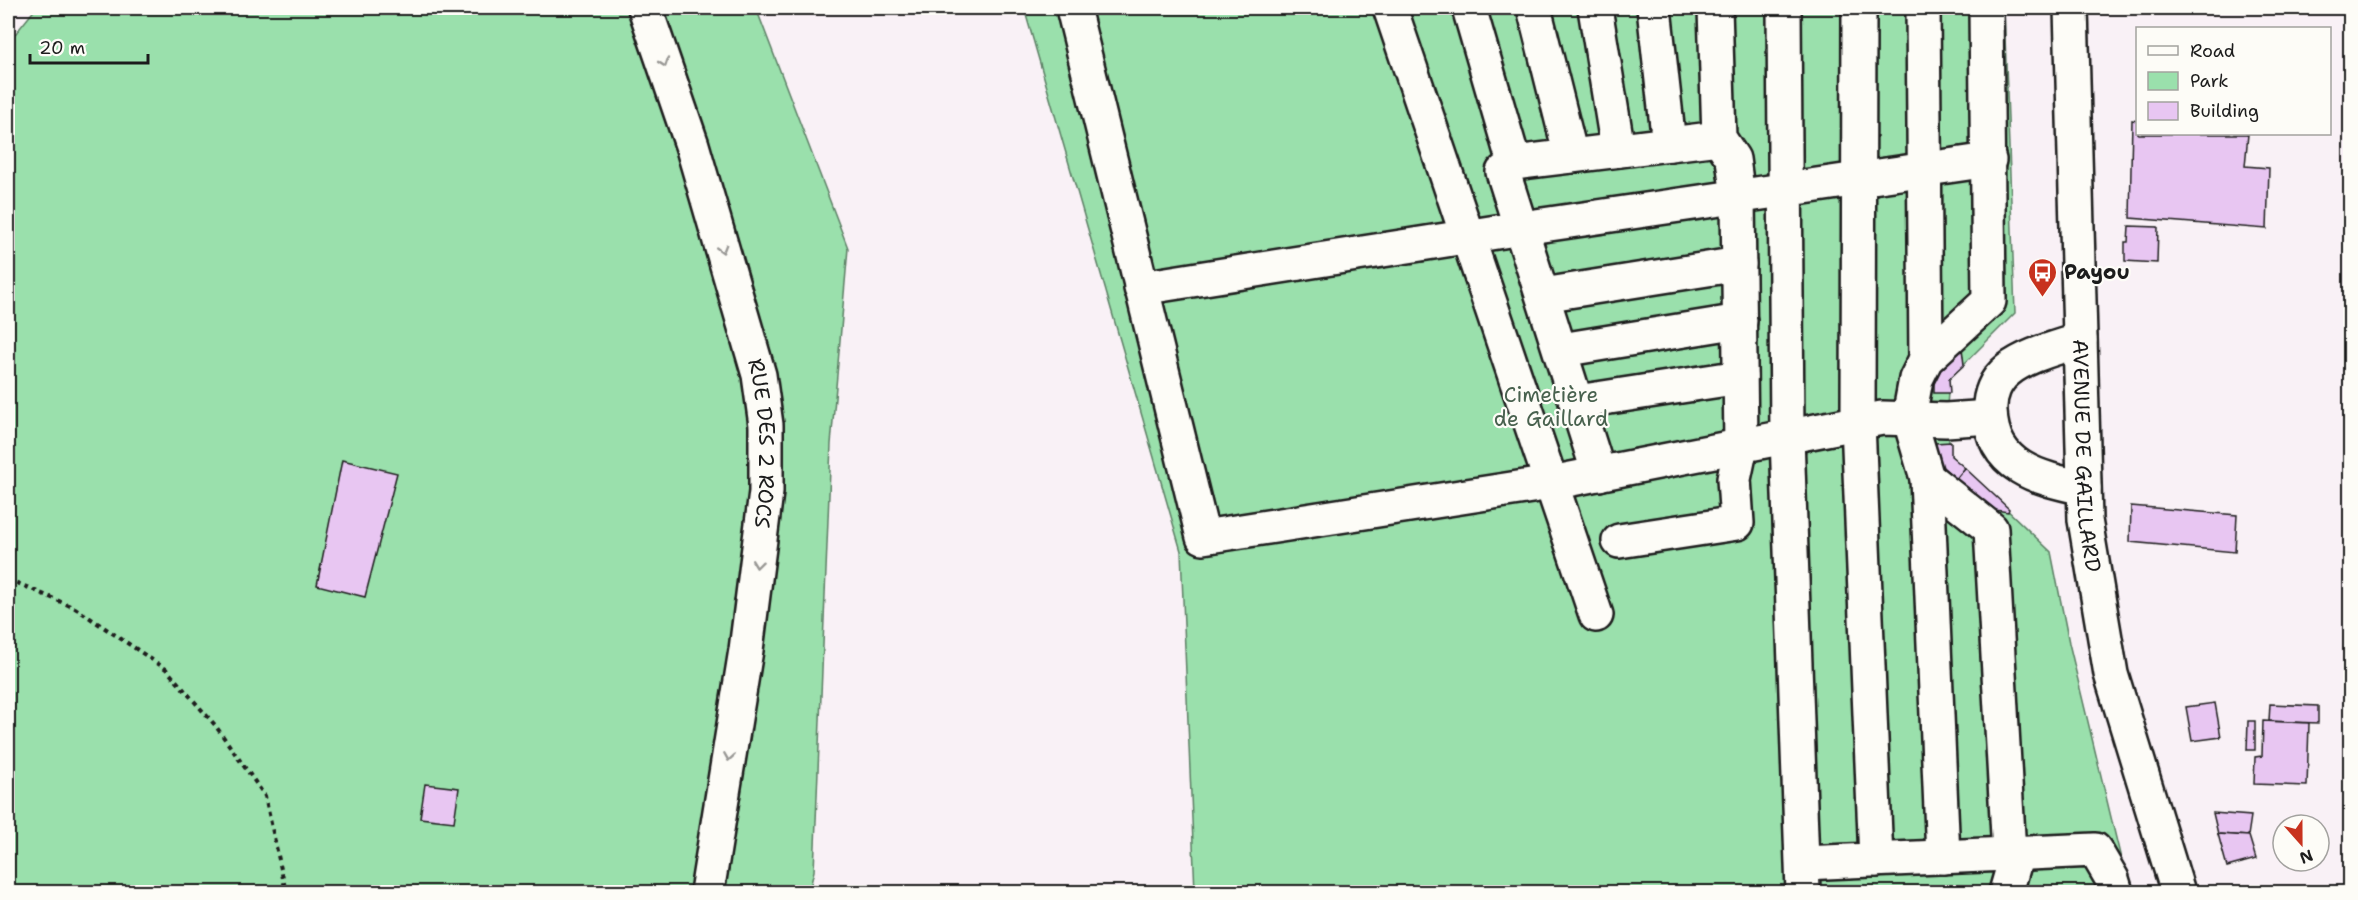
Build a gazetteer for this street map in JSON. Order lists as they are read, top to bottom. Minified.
{"streets":{"street":["RUE DES 2 ROCS","AVENUE DE GAILLARD"]},"one_way":["RUE DES 2 ROCS"],"parks":["Cimetière de Gaillard"],"places":{"bus stop":["Payou"]},"legend":["Road","Park","Building"],"scale_bar":"20 m","north":"bottom"}
